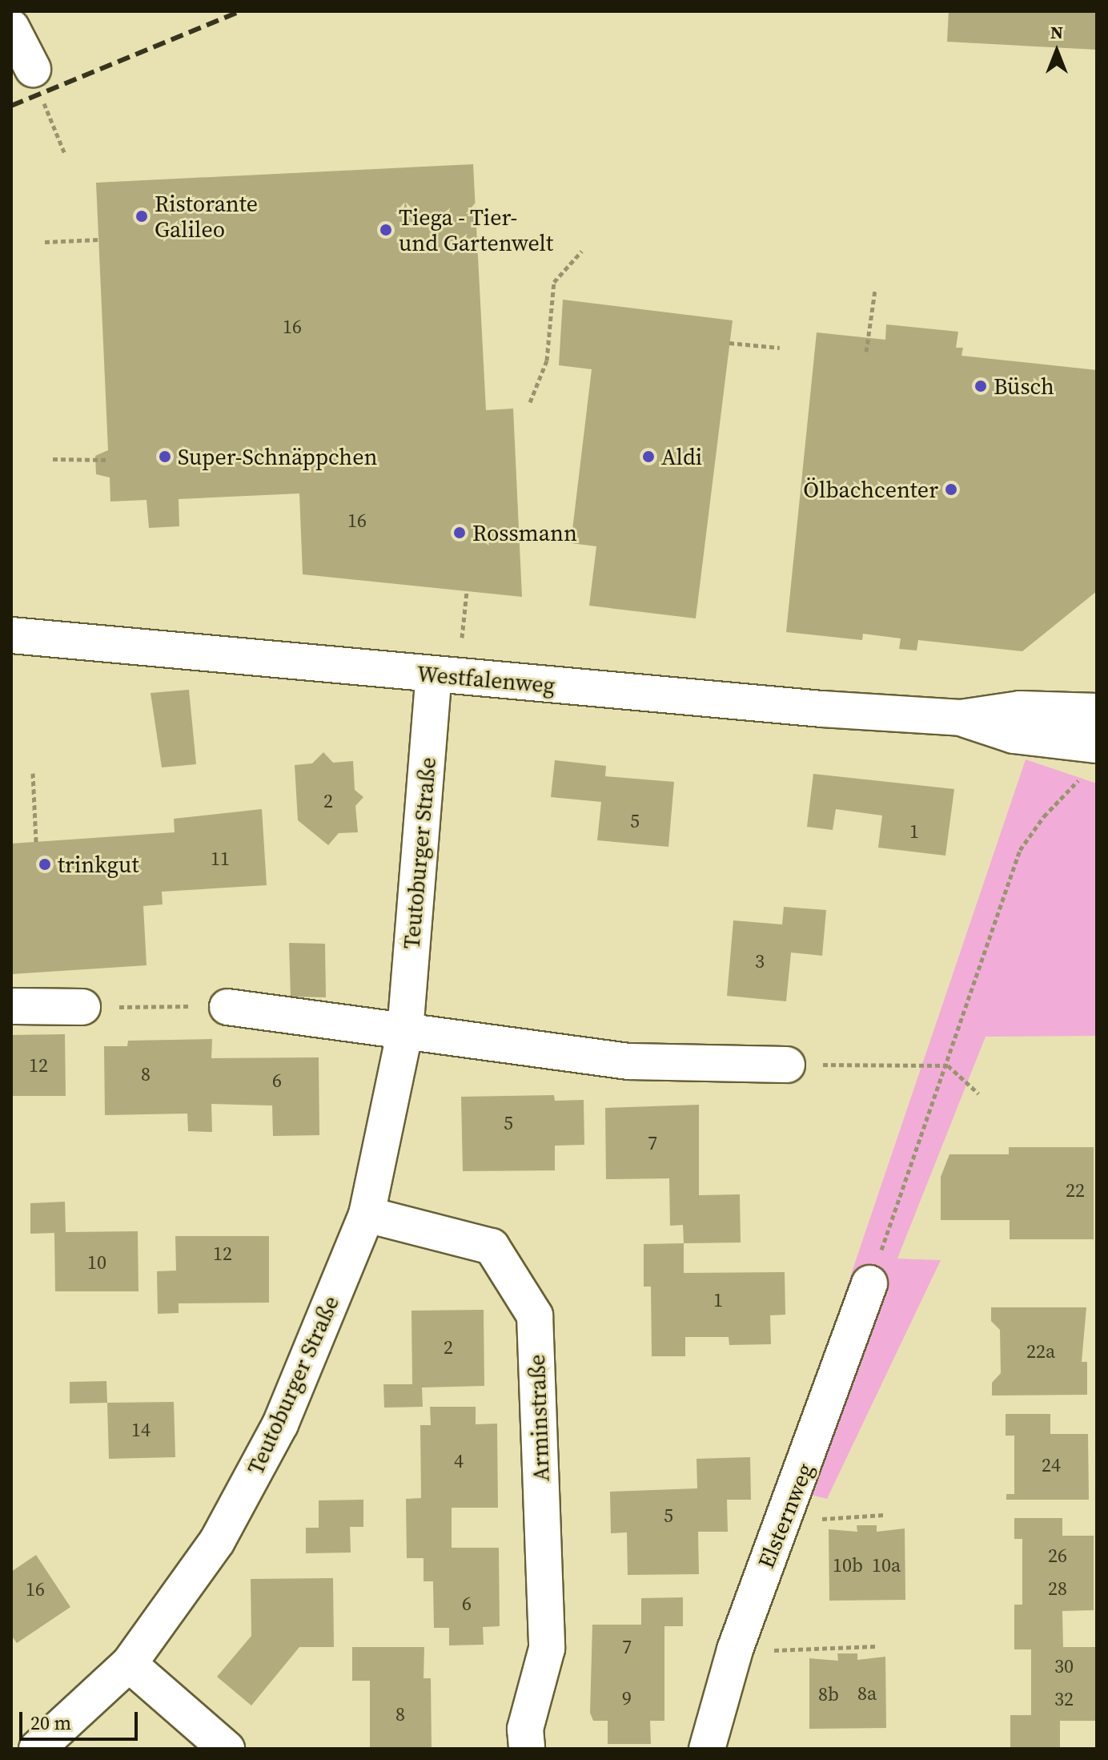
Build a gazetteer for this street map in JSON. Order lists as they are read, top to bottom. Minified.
{"streets":{"street":["Westfalenweg","Teutoburger Straße","Arminstraße","Elsternweg"]},"crossings":[["Westfalenweg","Teutoburger Straße"],["Teutoburger Straße","Arminstraße"]],"places":["Ristorante Galileo","Tiega - Tier- und Gartenwelt","Büsch","Super-Schnäppchen","Aldi","Ölbachcenter","Rossmann","trinkgut"],"house_numbers":["16","16","2","5","1","11","3","12","8","6","5","7","22","12","10","1","2","22a","14","4","24","5","26","10b","10a","28","16","6","7","30","8a","8b","9","32","8"],"scale_bar":"20 m","north":"top"}
